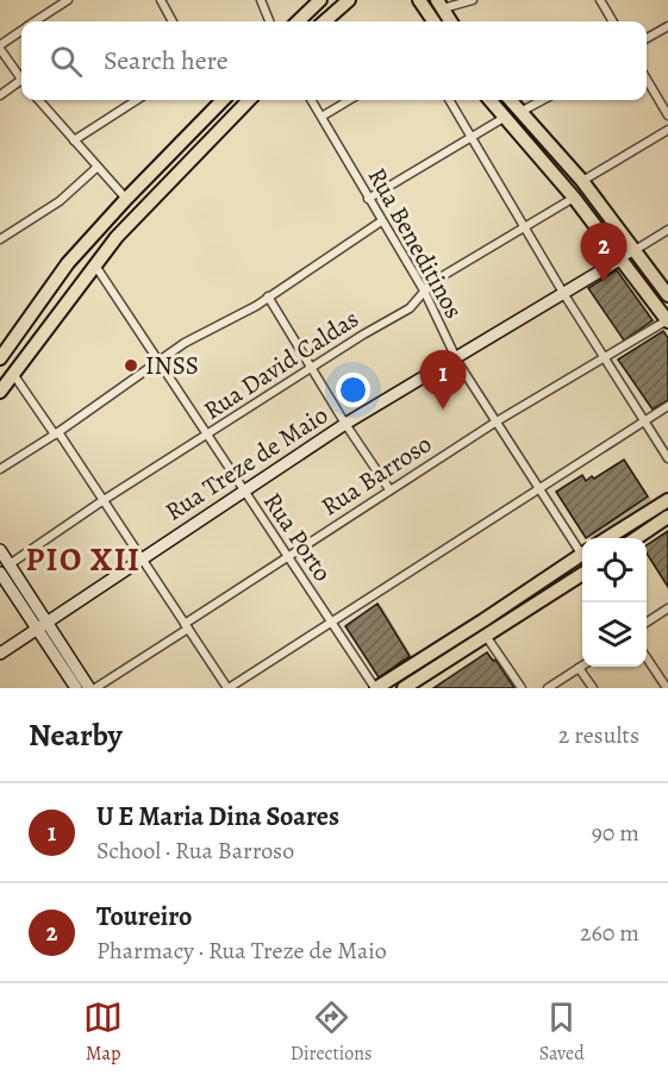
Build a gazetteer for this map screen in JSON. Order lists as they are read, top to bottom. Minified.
{"streets":{"street":["Rua Beneditinos","Rua David Caldas","Rua Treze de Maio","Rua Barroso","Rua Porto"]},"crossings":[["Rua Beneditinos","Rua David Caldas"],["Rua Beneditinos","Rua Treze de Maio"],["Rua Beneditinos","Rua Barroso"],["Rua David Caldas","Rua Porto"],["Rua Treze de Maio","Rua Porto"],["Rua Barroso","Rua Porto"]],"districts":["PIO XII"],"places":["INSS"],"page":{"search":"Search here","pins":["2","1"],"heading":["Nearby","2 results"],"list":[{"mark":"1","name":"U E Maria Dina Soares","note":"School · Rua Barroso","value":"90 m"},{"mark":"2","name":"Toureiro","note":"Pharmacy · Rua Treze de Maio","value":"260 m"}],"nav":["Map","Directions","Saved"]}}
